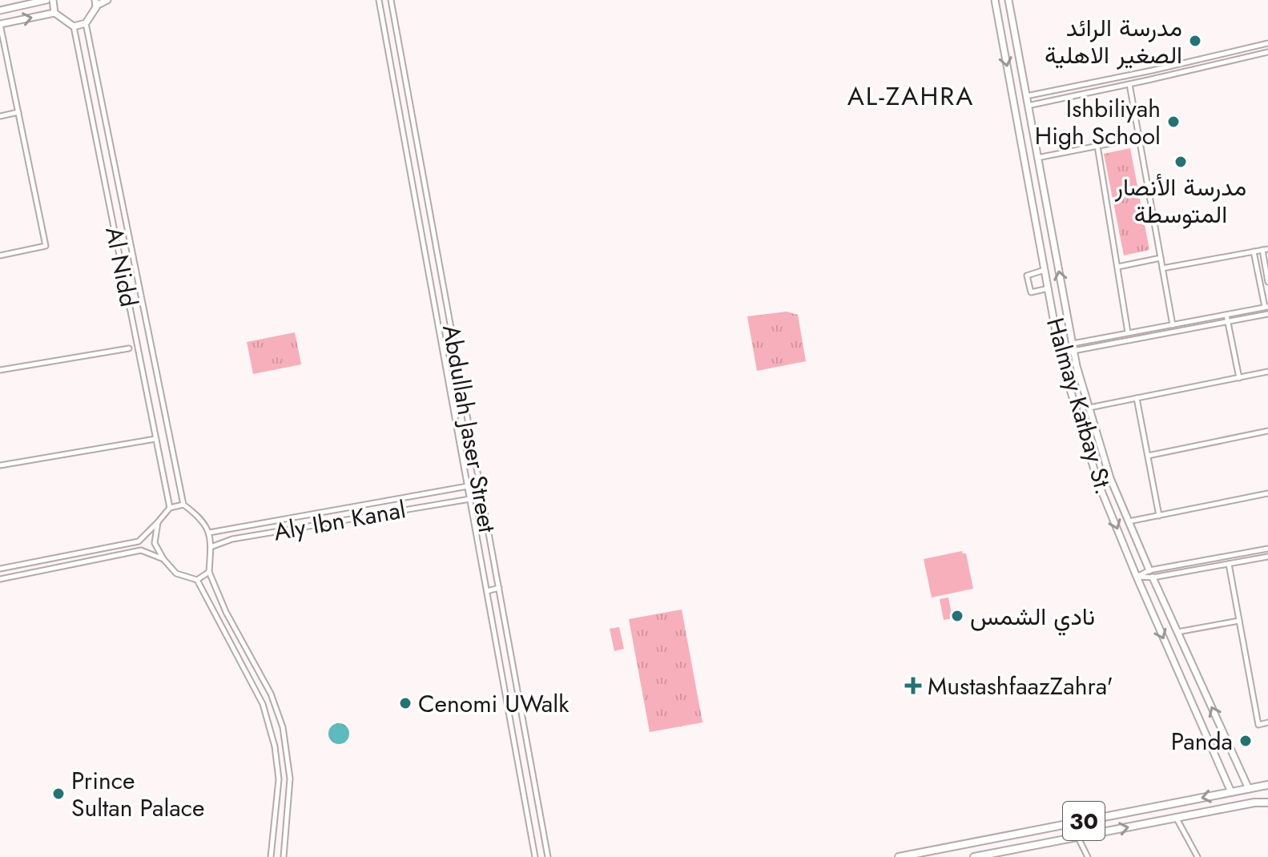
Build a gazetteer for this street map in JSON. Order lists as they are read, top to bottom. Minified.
{"streets":{"main road":["30"],"street":["Al Nidd","Halmay Katbay St.","Abdullah Jaser Street","Aly Ibn Kanal"]},"crossings":[["Al Nidd","Aly Ibn Kanal"],["Halmay Katbay St.","30"],["Abdullah Jaser Street","Aly Ibn Kanal"]],"districts":["AL-ZAHRA"],"places":{"other":["مدرسة الرائد الصغير الاهلية","Ishbiliyah High School","مدرسة الأنصار المتوسطة","نادي الشمس","Cenomi UWalk","Panda","Prince Sultan Palace"],"health":["MustashfaazZahra'"]}}
